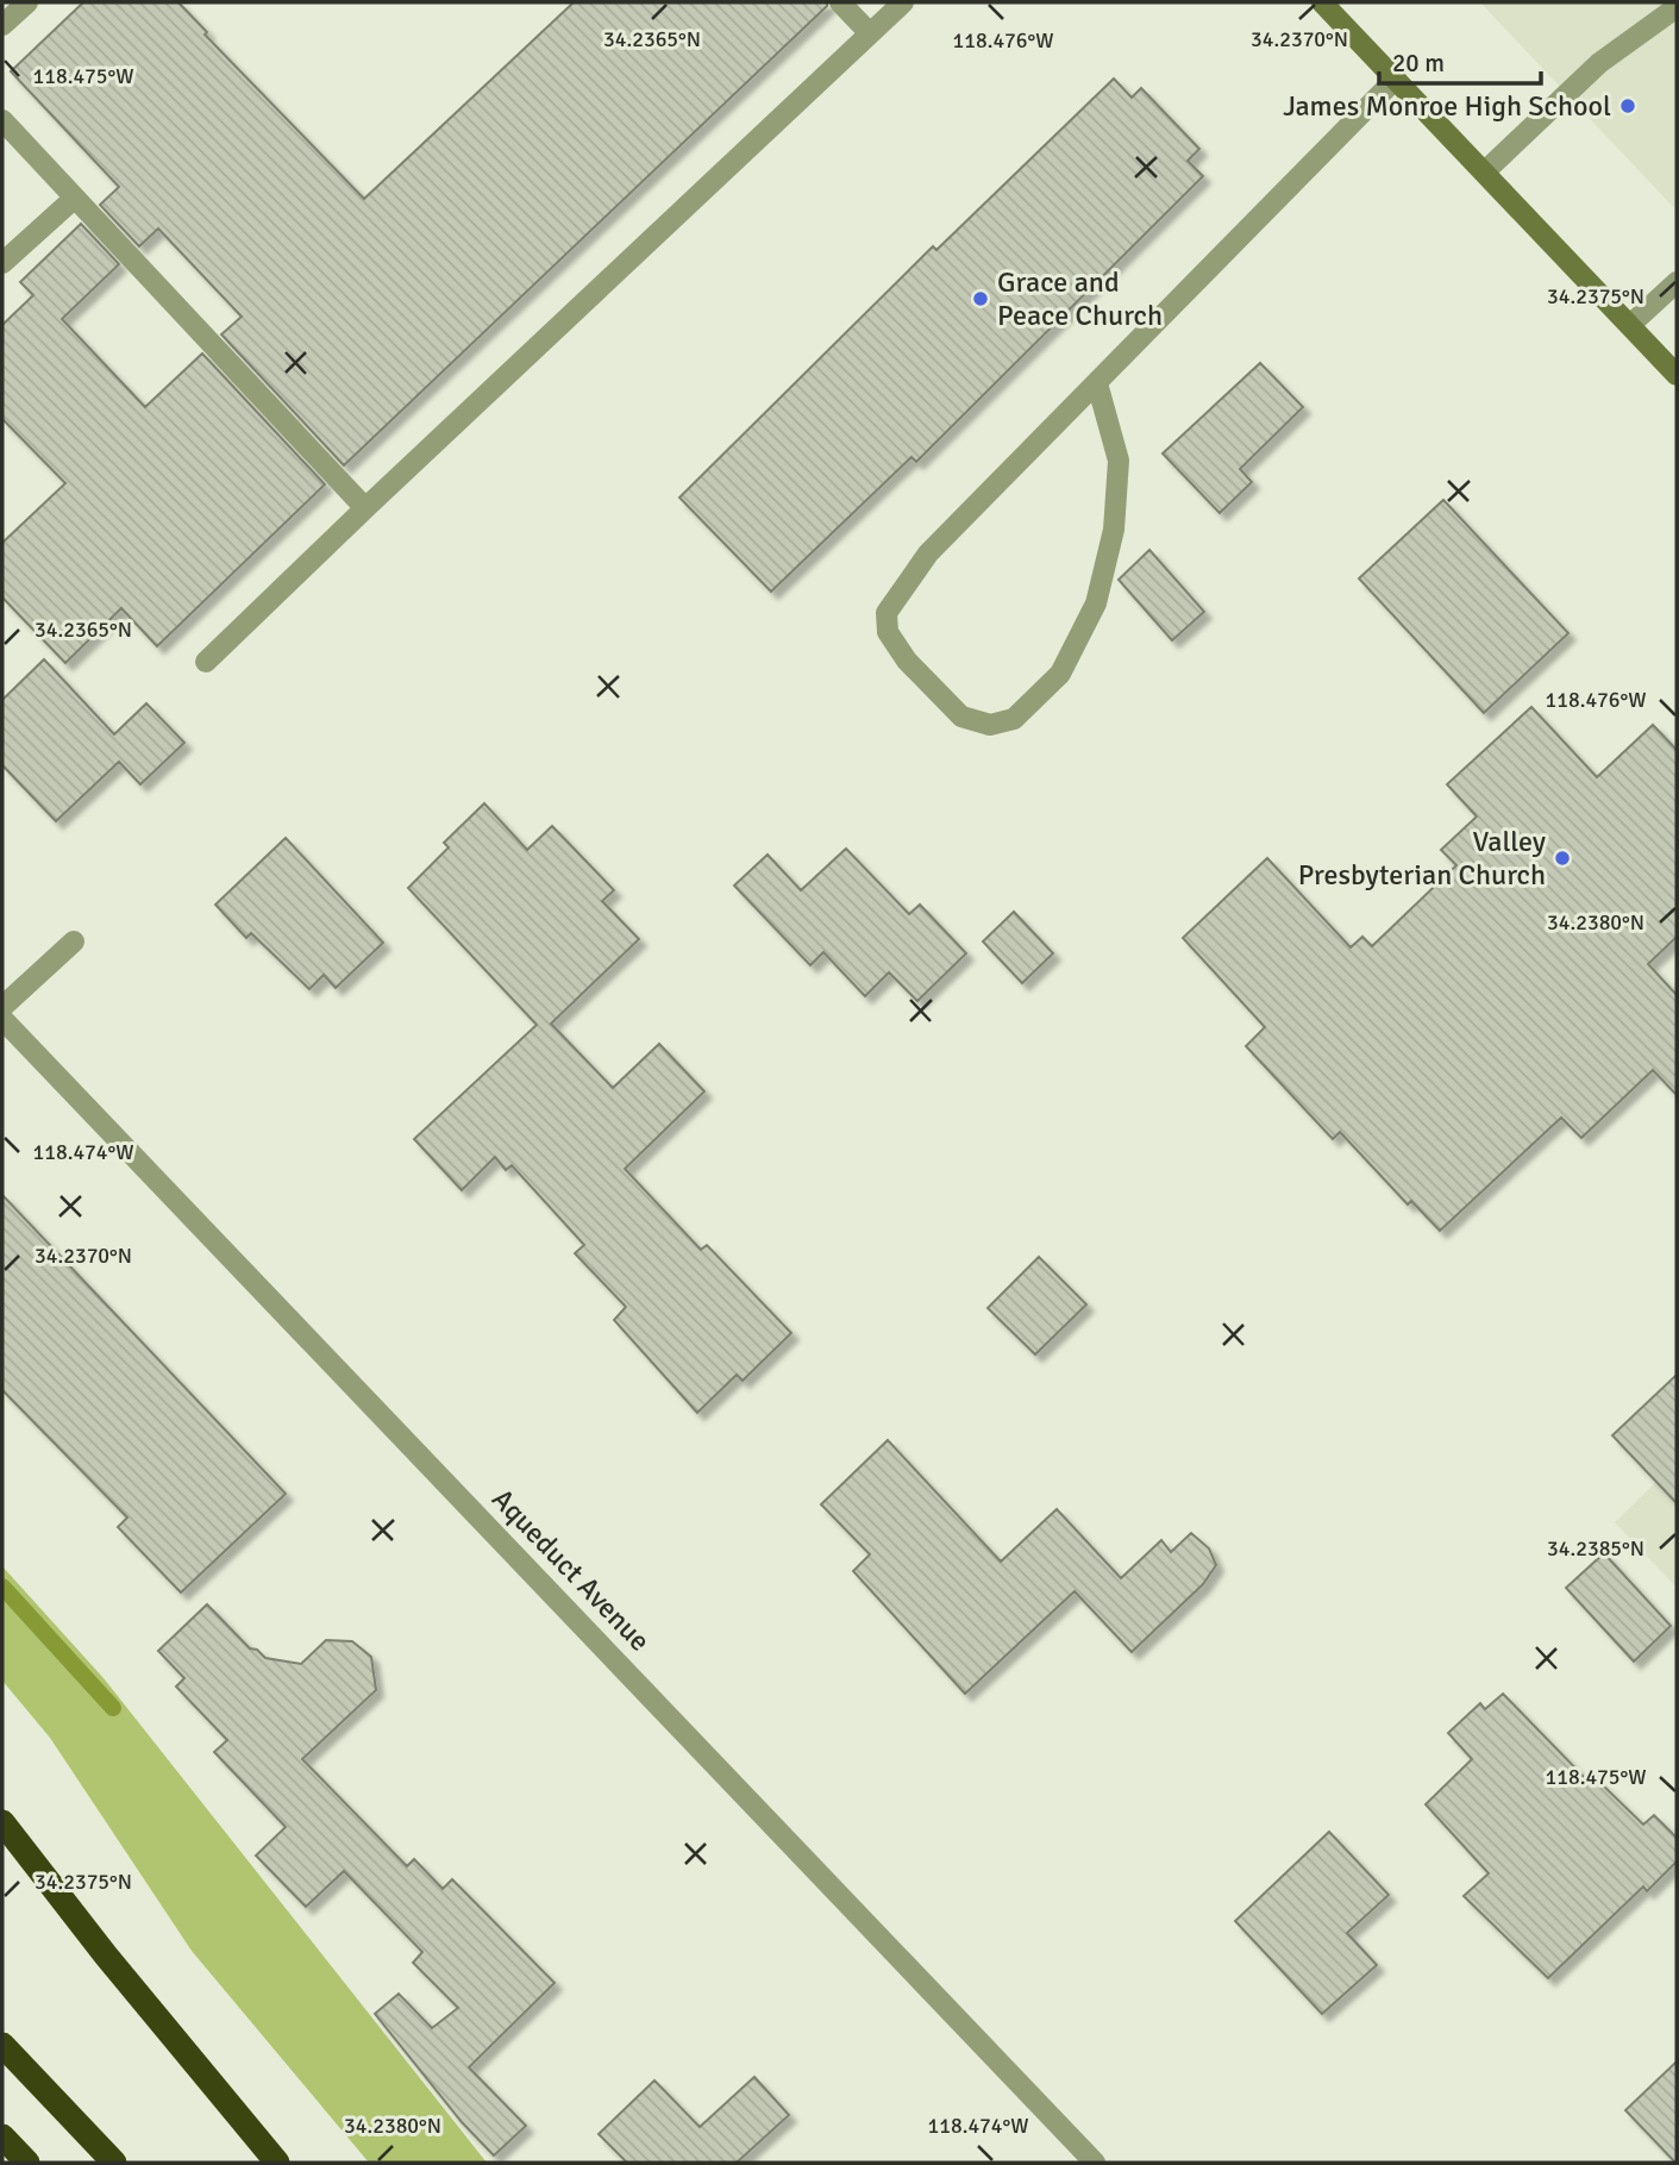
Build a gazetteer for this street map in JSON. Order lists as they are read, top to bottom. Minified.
{"streets":{"street":["Aqueduct Avenue"]},"places":["James Monroe High School","Grace and Peace Church","Valley Presbyterian Church"],"scale_bar":"20 m","coordinates":["34.2365°N","34.2370°N","118.476°W","118.475°W","34.2375°N","34.2380°N","118.474°W","34.2385°N"]}
